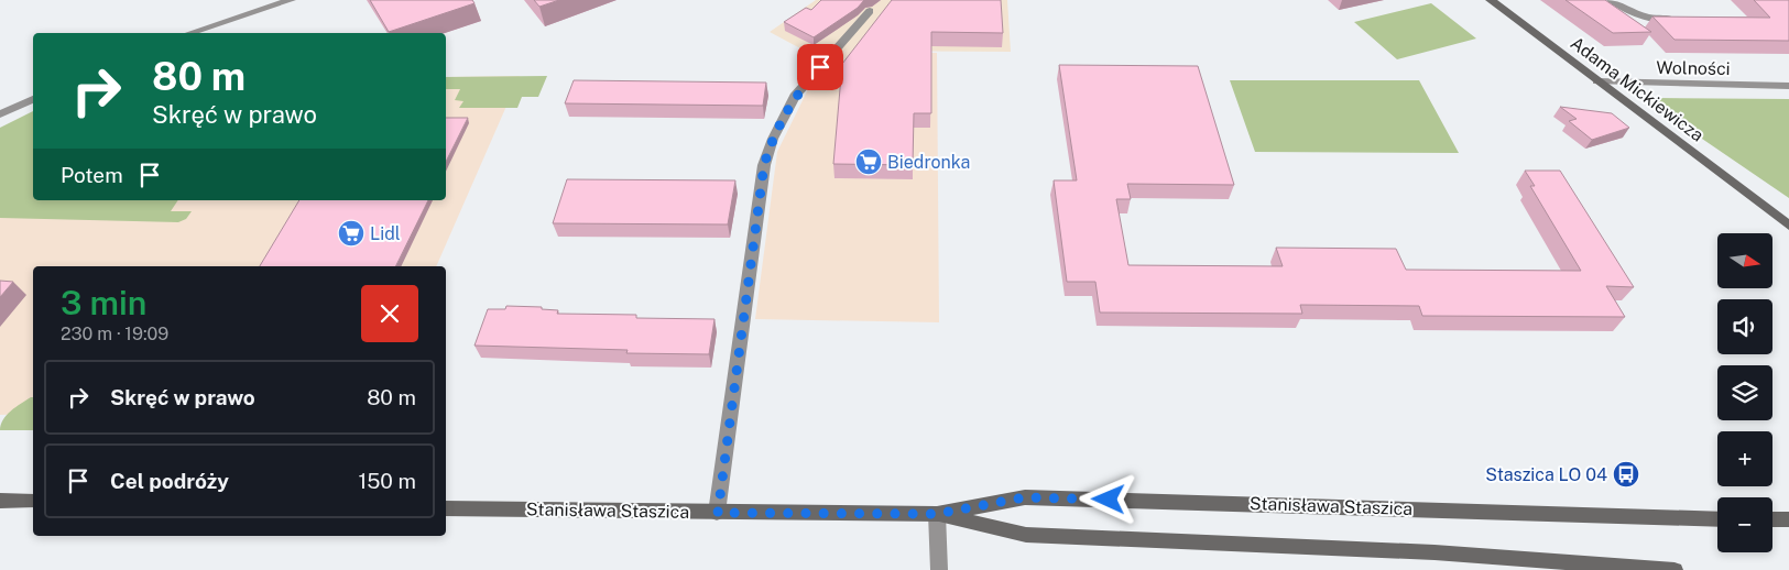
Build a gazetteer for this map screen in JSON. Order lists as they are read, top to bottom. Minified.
{"streets":{"main road":["Adama Mickiewicza","Stanisława Staszica"],"street":["Wolności"]},"crossings":[["Wolności","Adama Mickiewicza"]],"places":{"supermarket":["Biedronka","Lidl"],"bus stop":["Staszica LO 04"]},"north":"right","page":{"turn":["80 m","Skręć w prawo"],"then":"Potem","map_buttons":["+","−"],"heading":["3 min","230 m · 19:09"],"list":[{"name":"Skręć w prawo","value":"80 m"},{"name":"Cel podróży","value":"150 m"}]}}
